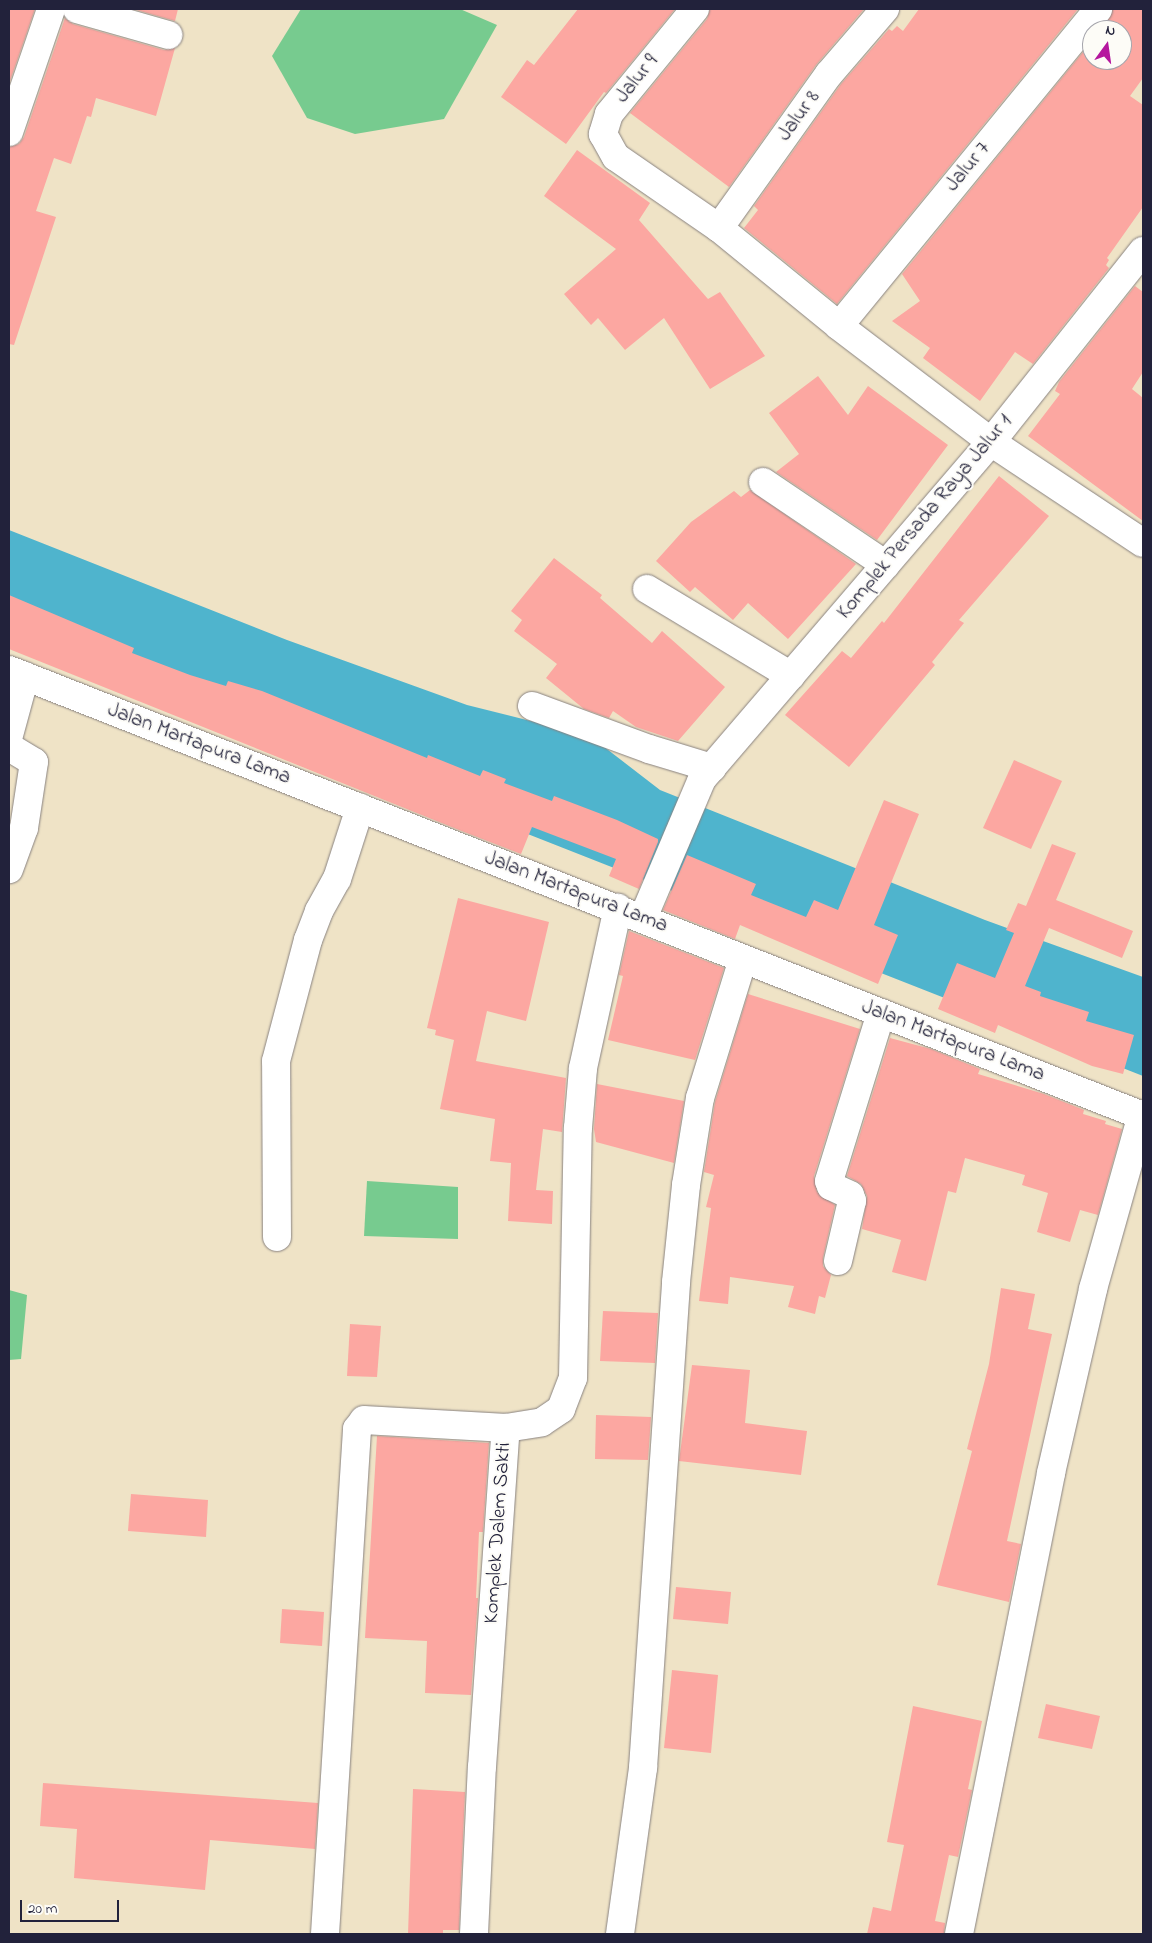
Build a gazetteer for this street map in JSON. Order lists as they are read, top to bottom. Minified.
{"streets":{"street":["Jalur 9","Jalur 8","Jalur 7","Komplek Persada Raya Jalur 1","Jalan Martapura Lama","Komplek Dalem Sakti"]},"crossings":[["Jalur 9","Jalur 8"],["Komplek Persada Raya Jalur 1","Komplek Dalem Sakti"],["Jalan Martapura Lama","Komplek Dalem Sakti"]],"scale_bar":"20 m","north":"top"}
